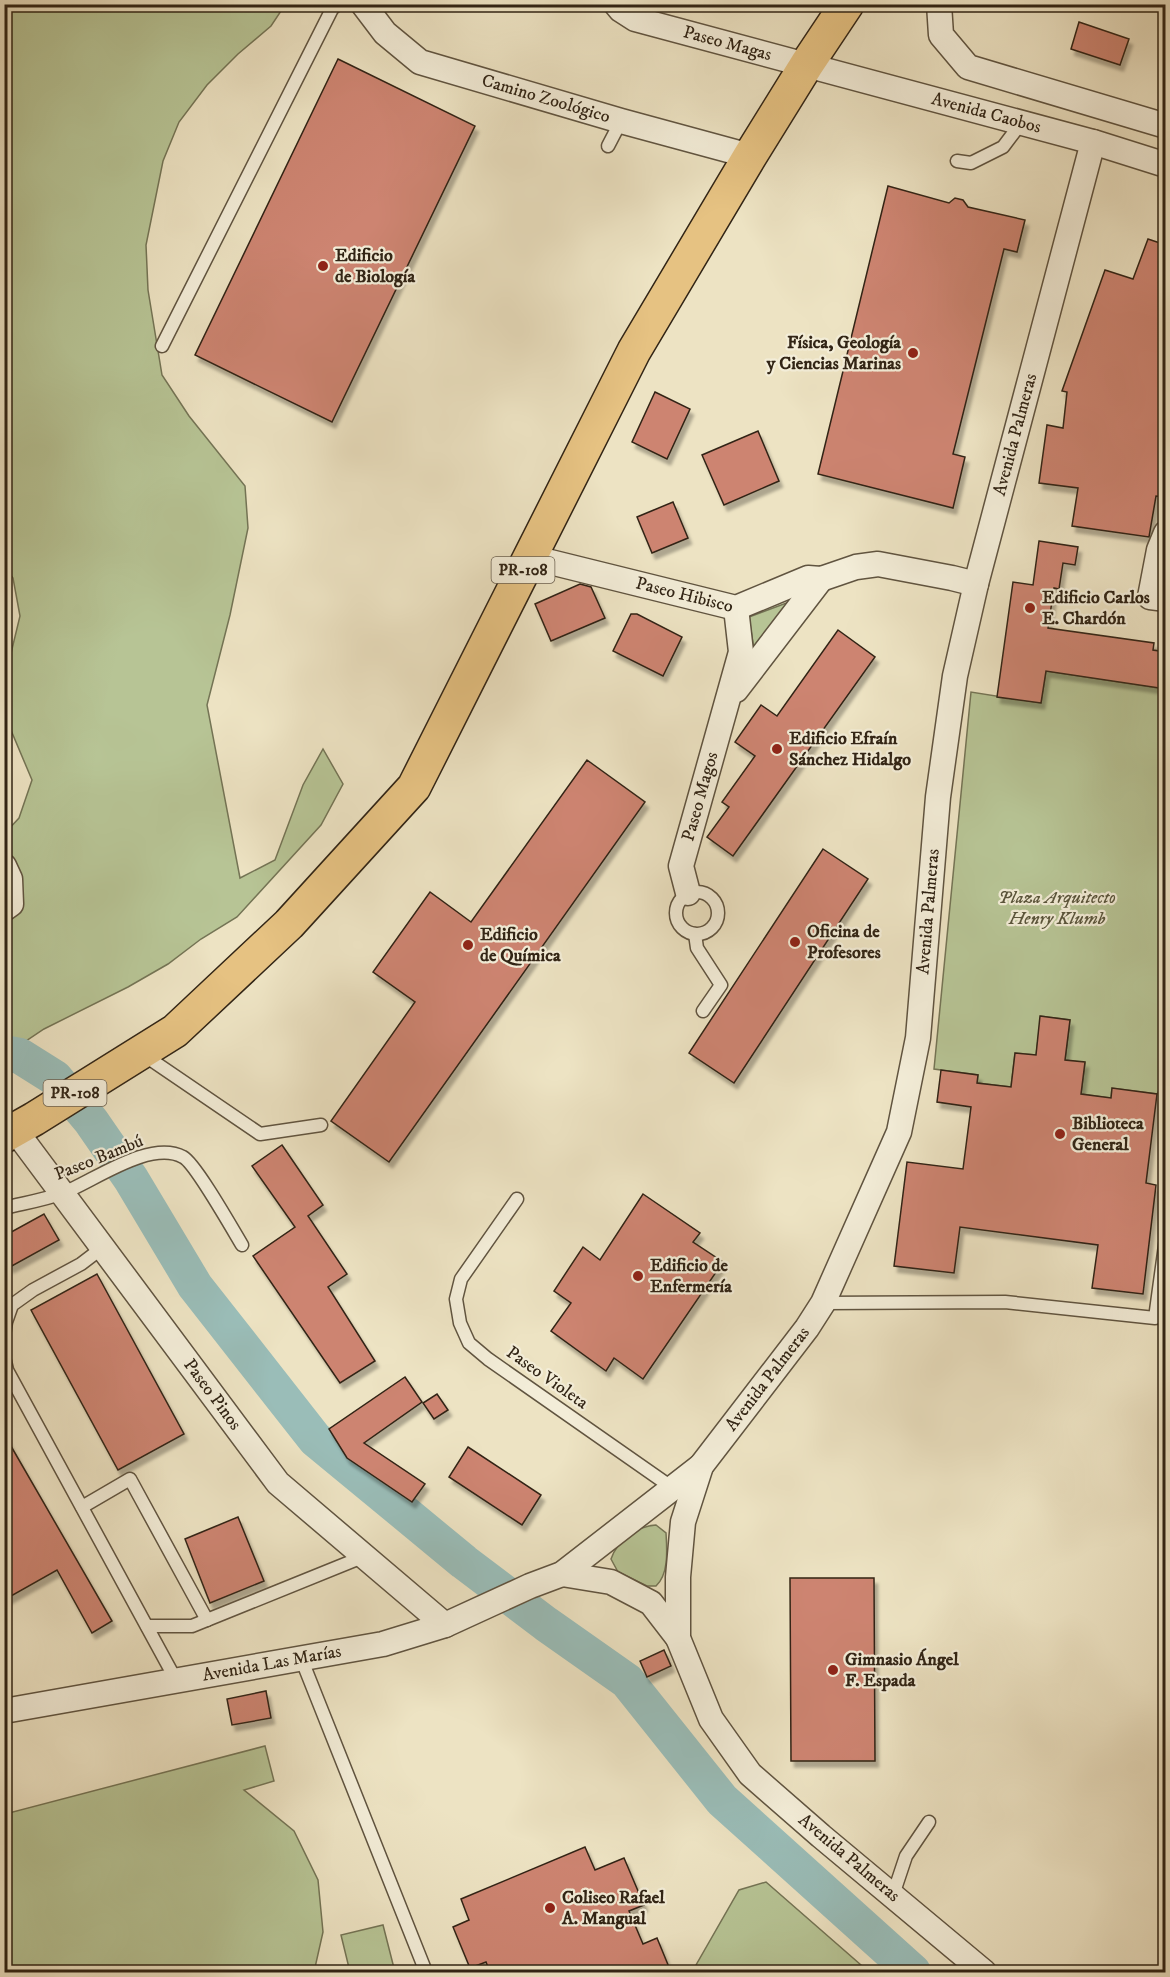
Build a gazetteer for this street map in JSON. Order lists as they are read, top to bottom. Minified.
{"streets":{"main road":["PR-108"],"street":["Paseo Magas","Camino Zoológico","Avenida Caobos","Avenida Palmeras","Paseo Hibisco","Paseo Magos","Paseo Pinos","Avenida Las Marías"],"lane":["Paseo Bambú","Paseo Violeta"]},"crossings":[["Paseo Magas","Avenida Caobos"],["Paseo Magas","PR-108"],["Camino Zoológico","PR-108"],["Avenida Caobos","Avenida Palmeras"],["Avenida Caobos","PR-108"],["Avenida Palmeras","Paseo Hibisco"],["Avenida Palmeras","Avenida Las Marías"],["PR-108","Paseo Hibisco"],["PR-108","Paseo Pinos"],["Paseo Hibisco","Paseo Magos"],["Paseo Bambú","Paseo Pinos"],["Paseo Pinos","Avenida Las Marías"]],"parks":["Plaza Arquitecto Henry Klumb"],"places":["Edificio de Biología","Física, Geología y Ciencias Marinas","Edificio Carlos E. Chardón","Edificio Efraín Sánchez Hidalgo","Oficina de Profesores","Edificio de Química","Biblioteca General","Edificio de Enfermería","Gimnasio Ángel F. Espada","Coliseo Rafael A. Mangual"]}
